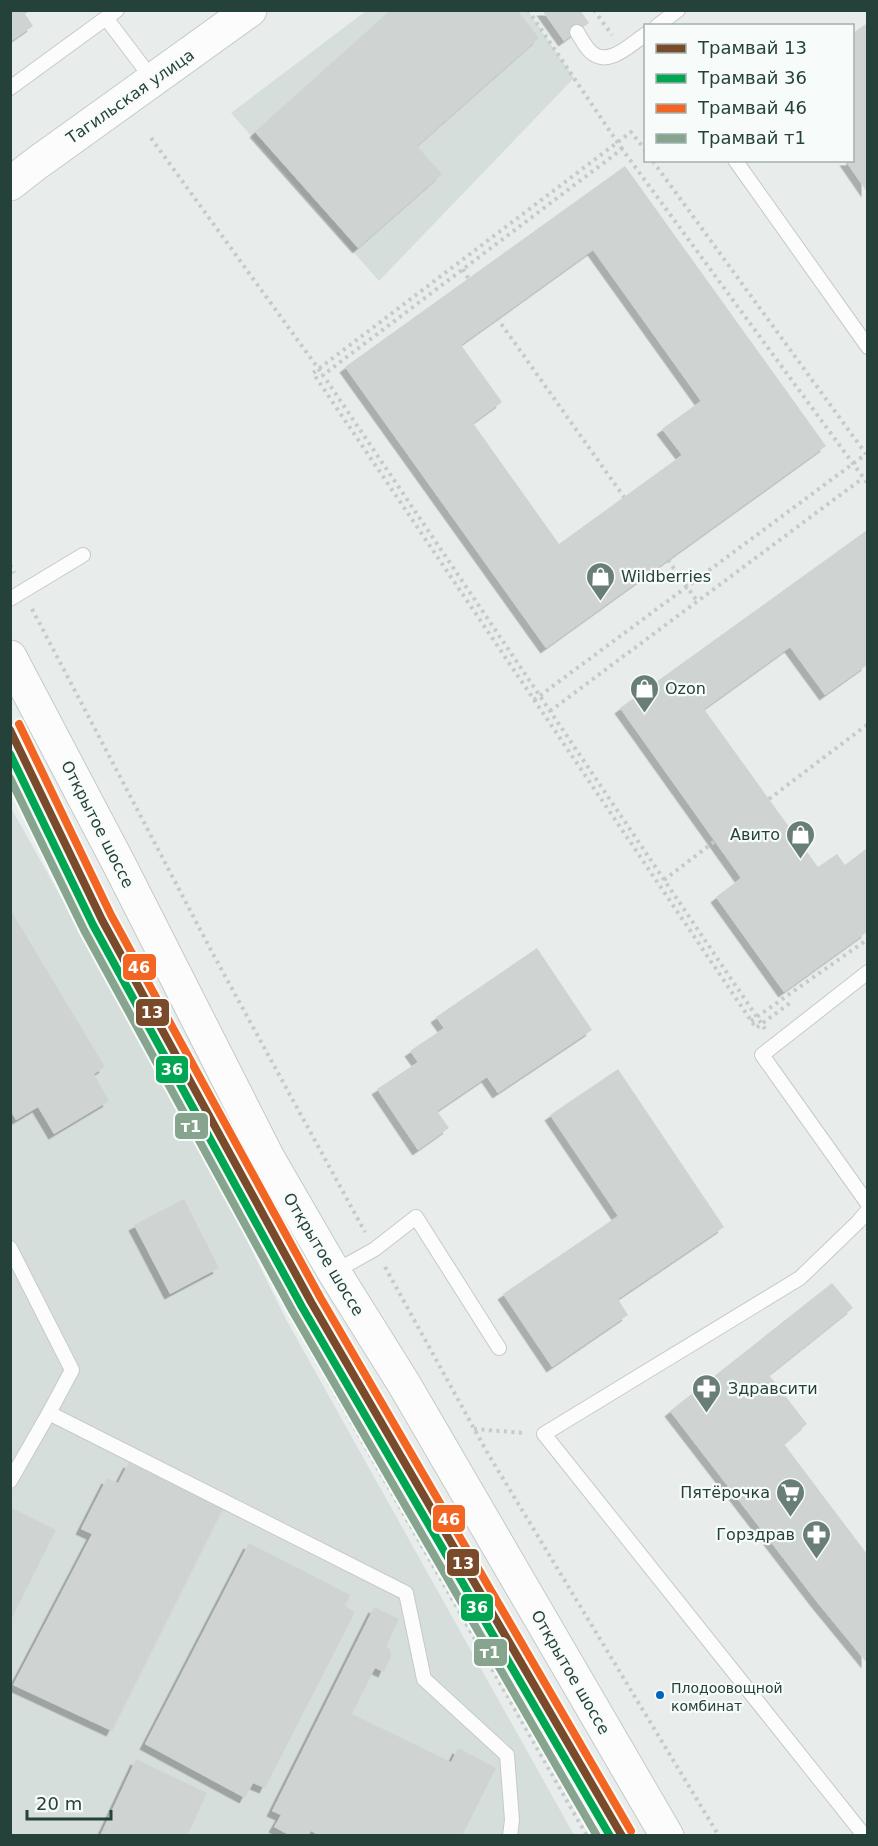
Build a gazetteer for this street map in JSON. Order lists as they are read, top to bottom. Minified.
{"streets":{"main road":["Тагильская улица","Открытое шоссе"]},"places":{"shop":["Wildberries","Ozon","Авито"],"pharmacy":["Здравсити","Горздрав"],"supermarket":["Пятёрочка"],"other":["Плодоовощной комбинат"]},"lines":["tram line 46","tram line 13","tram line 36","tram line т1"],"legend":["Трамвай 13","Трамвай 36","Трамвай 46","Трамвай т1"],"scale_bar":"20 m"}
